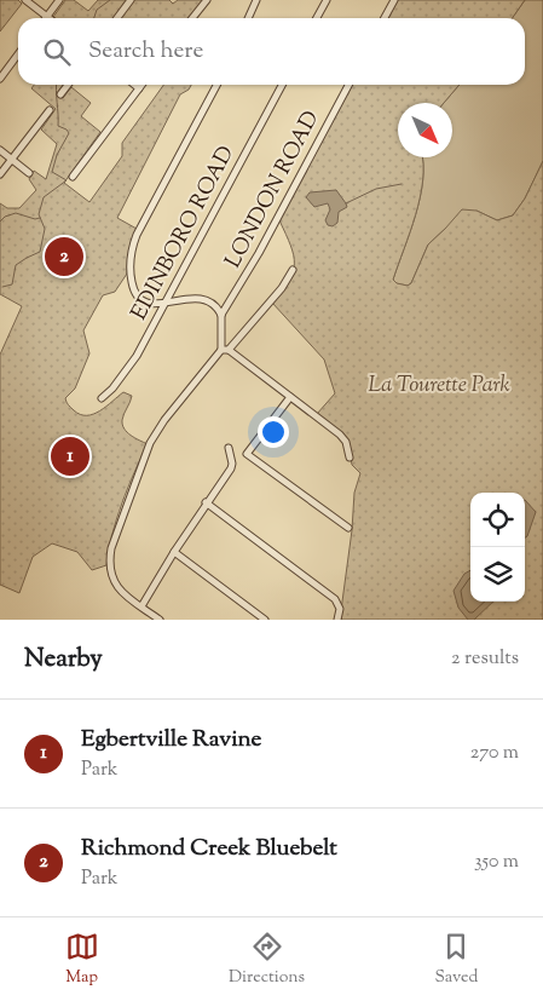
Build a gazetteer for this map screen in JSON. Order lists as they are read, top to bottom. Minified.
{"streets":{"street":["LONDON ROAD","EDINBORO ROAD"]},"parks":["La Tourette Park"],"north":"bottom right","page":{"search":"Search here","pins":["2","1"],"heading":["Nearby","2 results"],"list":[{"mark":"1","name":"Egbertville Ravine","note":"Park","value":"270 m"},{"mark":"2","name":"Richmond Creek Bluebelt","note":"Park","value":"350 m"}],"nav":["Map","Directions","Saved"]}}
